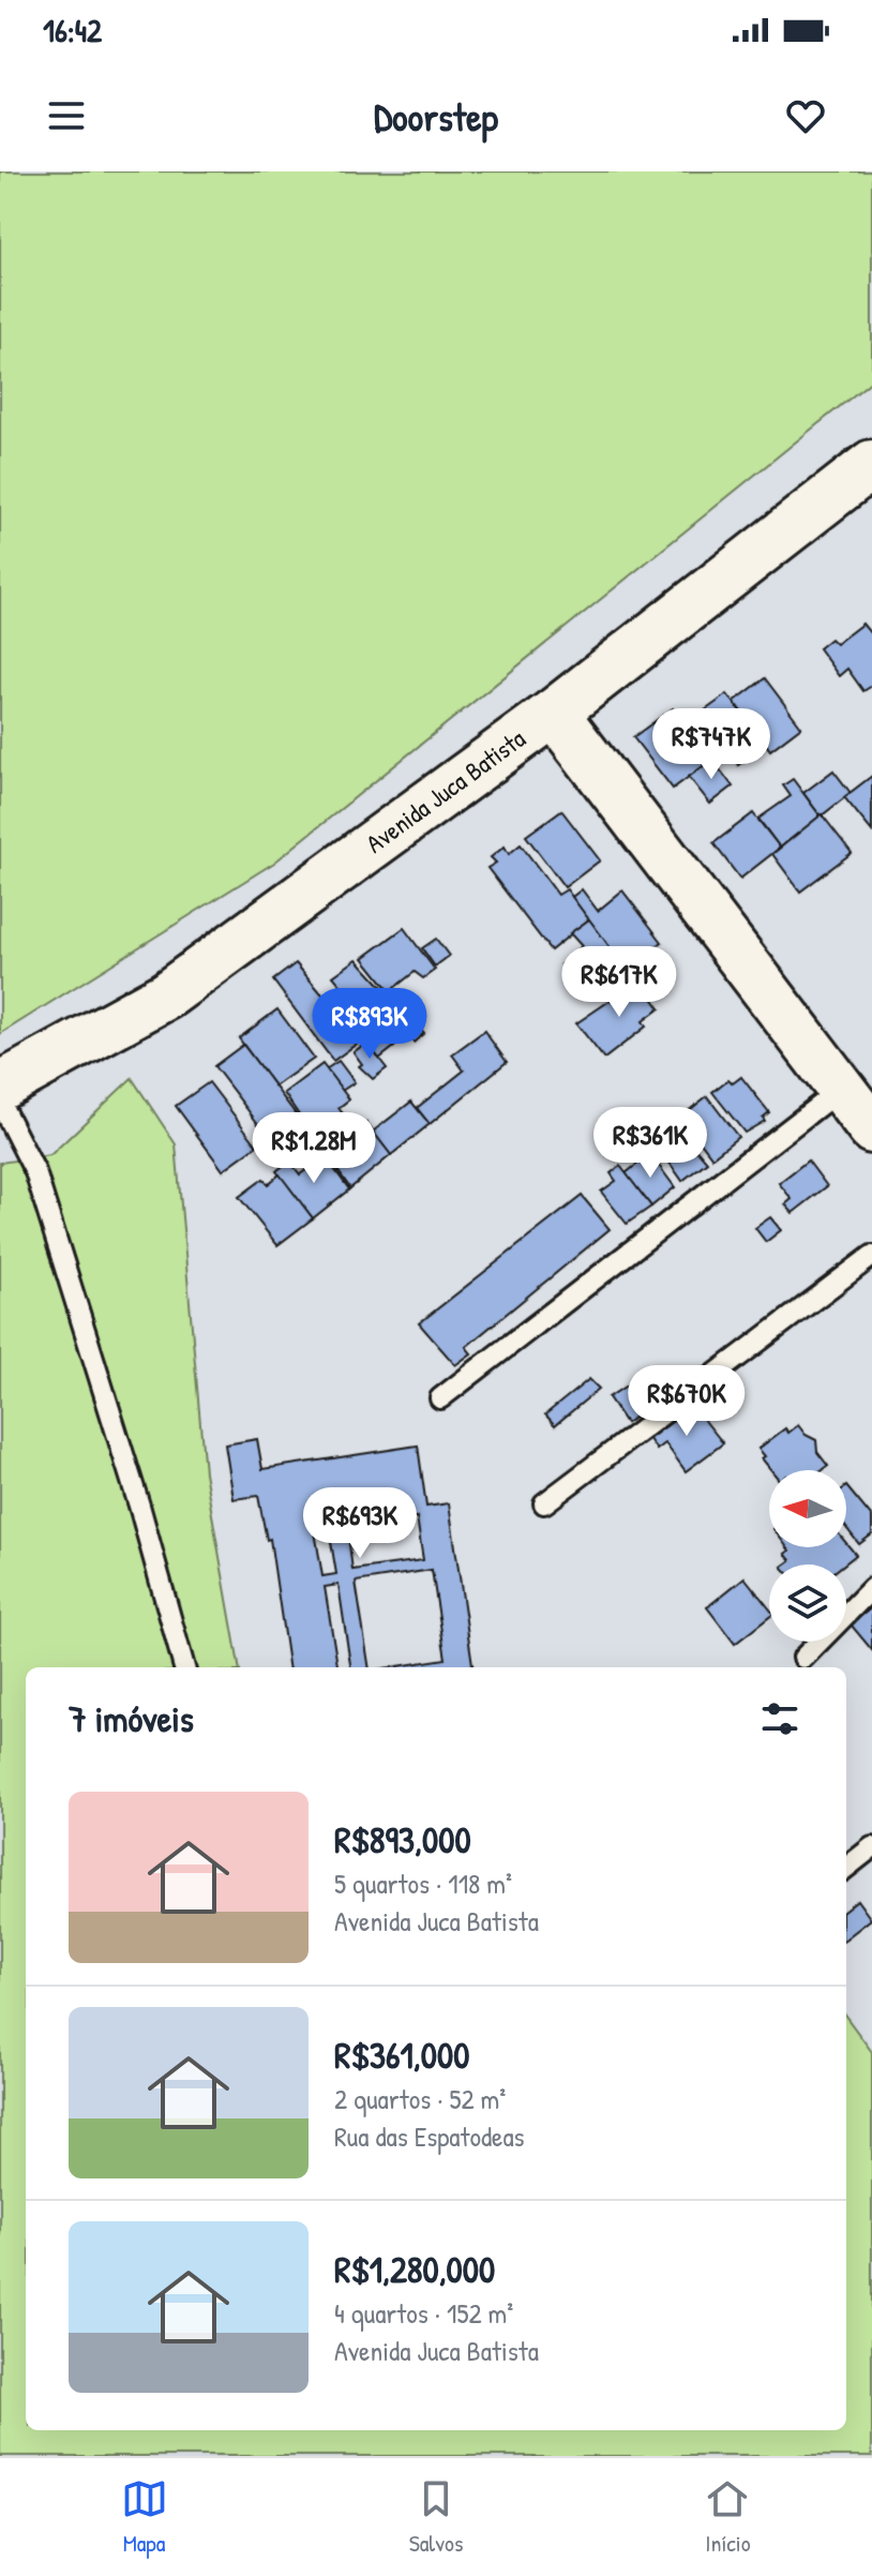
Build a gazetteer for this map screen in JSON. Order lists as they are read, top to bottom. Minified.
{"streets":{"main road":["Avenida Juca Batista"]},"north":"left","page":{"status":"16:42","header":"Doorstep","price":["R$747K","R$617K","R$893K","R$361K","R$1.28M","R$670K","R$693K"],"heading":"7 imóveis","list":[{"name":"R$893,000","note":"5 quartos · 118 m² · Avenida Juca Batista"},{"name":"R$361,000","note":"2 quartos · 52 m² · Rua das Espatodeas"},{"name":"R$1,280,000","note":"4 quartos · 152 m² · Avenida Juca Batista"}],"tabs":["Mapa","Salvos","Início"]}}
